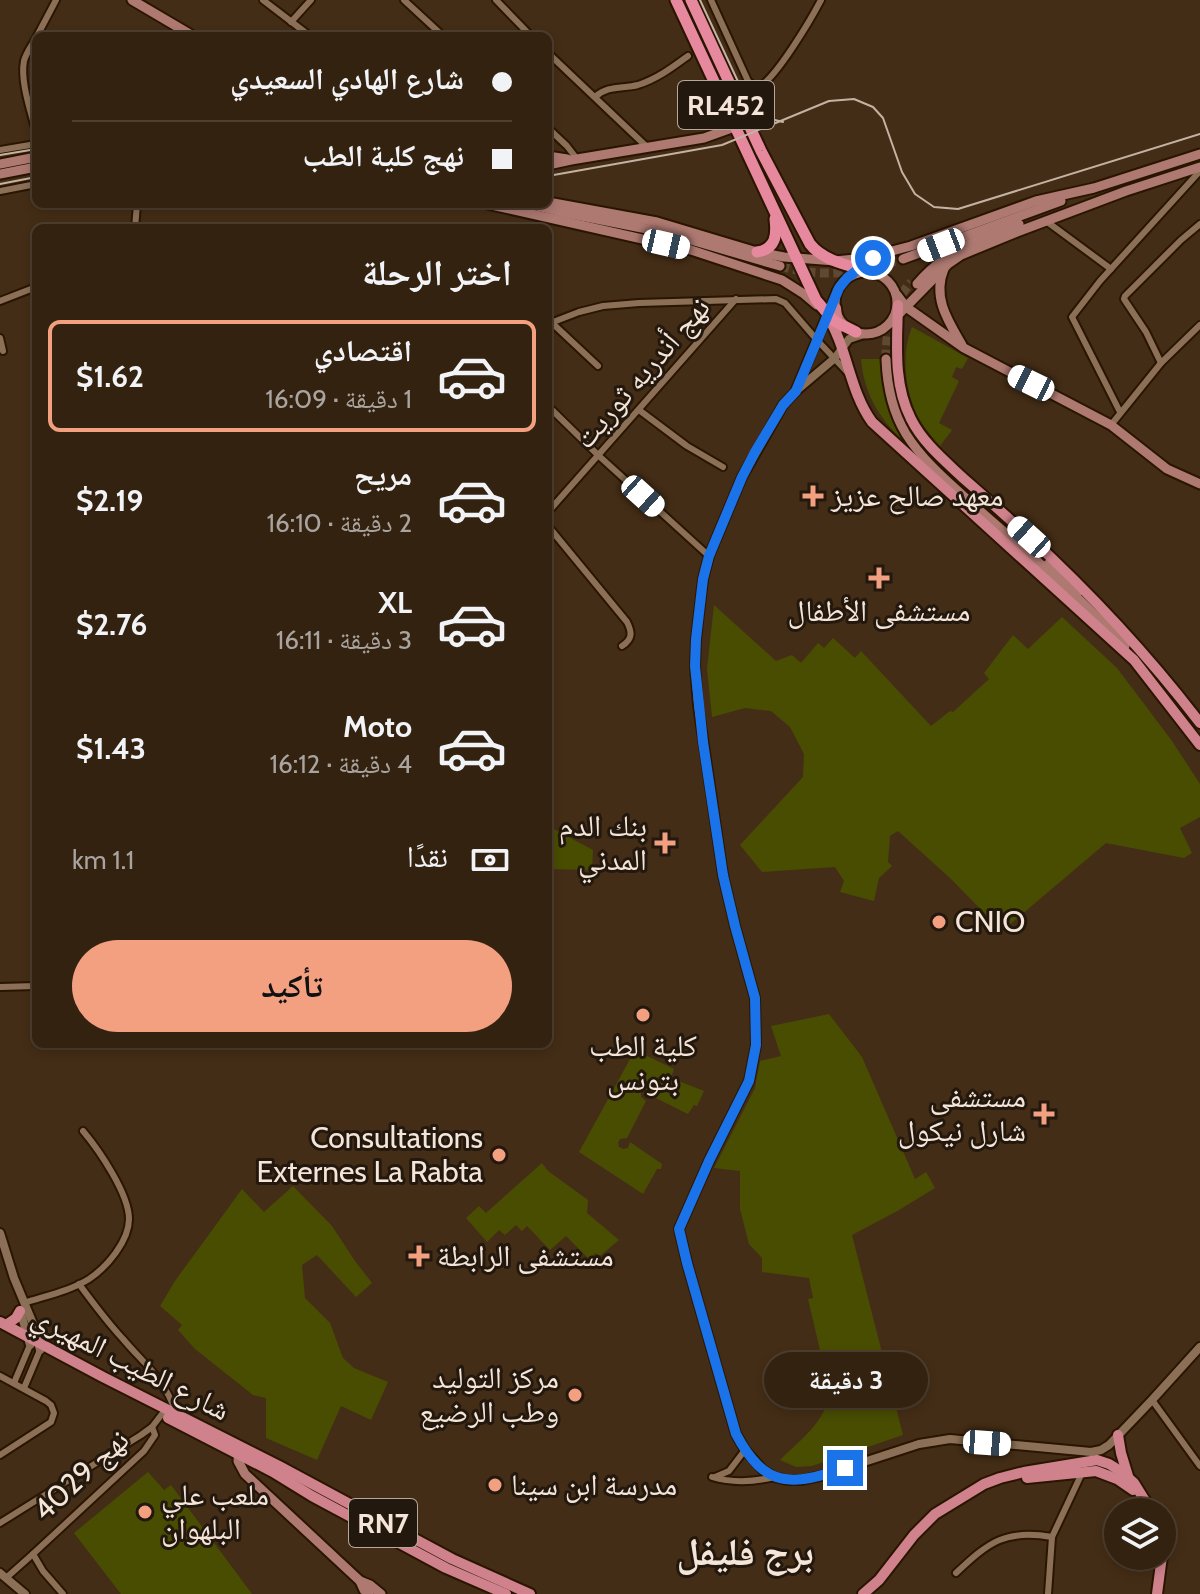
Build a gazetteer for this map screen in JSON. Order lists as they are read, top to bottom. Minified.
{"streets":{"highway":["RL452"],"main road":["شارع الطيب المهيري","RN7"],"street":["نهج أندريه ثوريت","نهج 4029"]},"crossings":[["شارع الطيب المهيري","RN7"]],"districts":["برج فليفل"],"places":{"health":["معهد صالح عزيز","مستشفى الأطفال","بنك الدم المدني","مستشفى شارل نيكول","مستشفى الرابطة"],"other":["CNIO","كلية الطب بتونس","Consultations Externes La Rabta","مركز التوليد وطب الرضيع","مدرسة ابن سينا","ملعب علي البلهوان"]},"page":{"banner":["شارع الهادي السعيدي","نهج كلية الطب"],"heading":"اختر الرحلة","list":[{"name":"اقتصادي","note":"1 دقيقة · 16:09","value":"$1.62"},{"name":"مريح","note":"2 دقيقة · 16:10","value":"$2.19"},{"name":"XL","note":"3 دقيقة · 16:11","value":"$2.76"},{"name":"Moto","note":"4 دقيقة · 16:12","value":"$1.43"}],"pay":["نقدًا","1.1 km"],"buttons":"تأكيد","bubble":"3 دقيقة"}}
